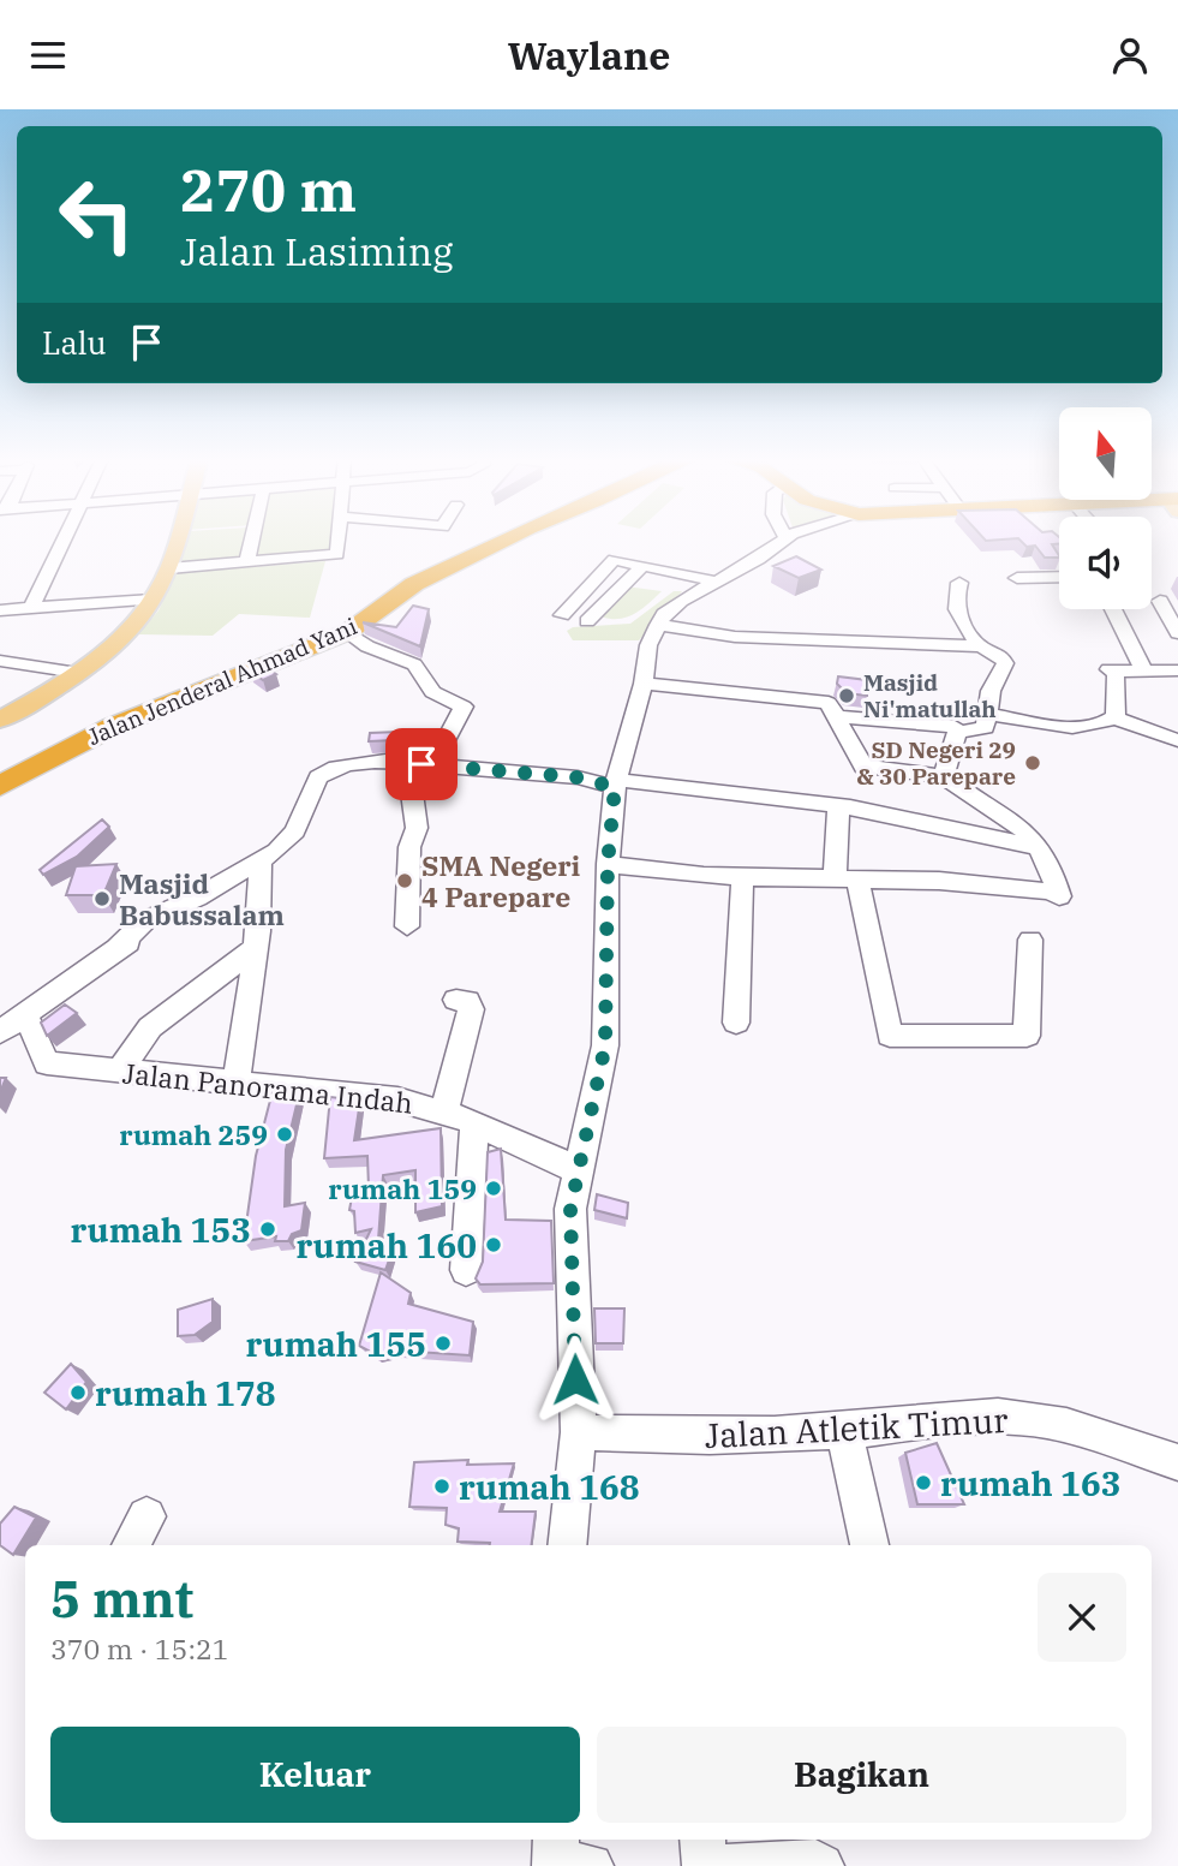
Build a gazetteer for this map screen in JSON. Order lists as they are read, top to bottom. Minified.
{"streets":{"highway":["Jalan Jenderal Ahmad Yani"],"street":["Jalan Panorama Indah","Jalan Atletik Timur"]},"places":["Masjid Ni'matullah","SD Negeri 29 & 30 Parepare","SMA Negeri 4 Parepare","Masjid Babussalam","rumah 259","rumah 159","rumah 153","rumah 160","rumah 155","rumah 178","rumah 163","rumah 168"],"north":"top","page":{"header":"Waylane","turn":["270 m","Jalan Lasiming"],"then":"Lalu","heading":["5 mnt","370 m · 15:21"],"buttons":["Keluar","Bagikan"]}}
